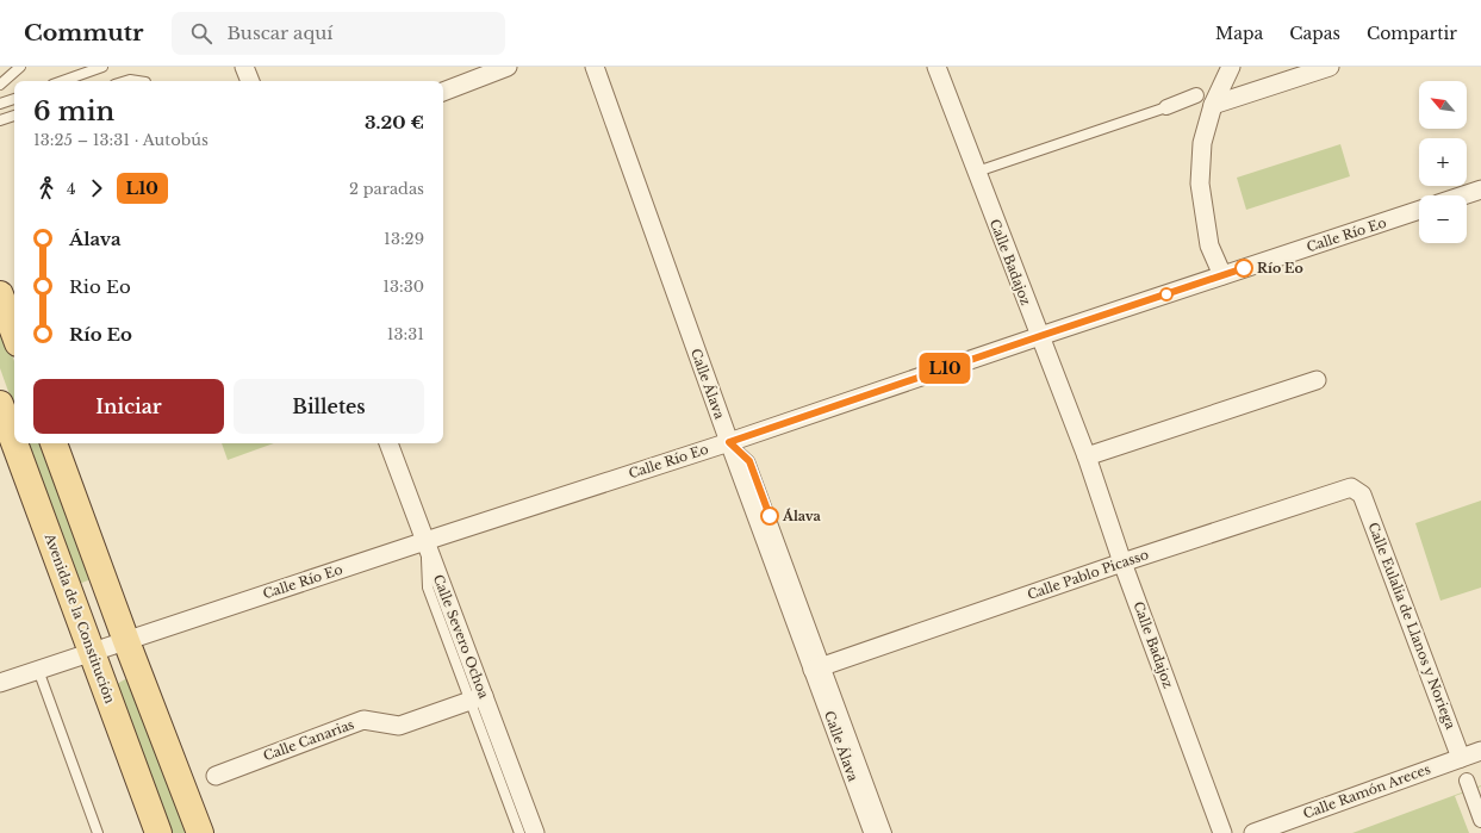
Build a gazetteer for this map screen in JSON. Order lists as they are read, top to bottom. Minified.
{"streets":{"main road":["Avenida de la Constitución"],"street":["Calle Río Eo","Calle Badajoz","Calle Álava","Calle Pablo Picasso","Calle Eulalia de Llanos y Noriega","Calle Severo Ochoa","Calle Canarias","Calle Ramón Areces"]},"crossings":[["Calle Río Eo","Calle Badajoz"],["Calle Río Eo","Calle Álava"],["Calle Río Eo","Avenida de la Constitución"],["Calle Río Eo","Calle Severo Ochoa"],["Calle Badajoz","Calle Pablo Picasso"],["Calle Álava","Calle Pablo Picasso"],["Calle Pablo Picasso","Calle Eulalia de Llanos y Noriega"],["Calle Eulalia de Llanos y Noriega","Calle Ramón Areces"],["Calle Severo Ochoa","Calle Canarias"]],"places":["Río Eo","Álava"],"lines":["bus line L10"],"north":"top left","page":{"header":"Commutr","search":"Buscar aquí","nav":["Mapa","Capas","Compartir"],"on_map":"L10","map_buttons":["+","−"],"heading":["6 min","13:25 – 13:31 · Autobús","3.20 €"],"legs":["4","L10","2 paradas"],"list":[{"name":"Álava","value":"13:29"},{"name":"Rio Eo","value":"13:30"},{"name":"Río Eo","value":"13:31"}],"buttons":["Iniciar","Billetes"]}}
